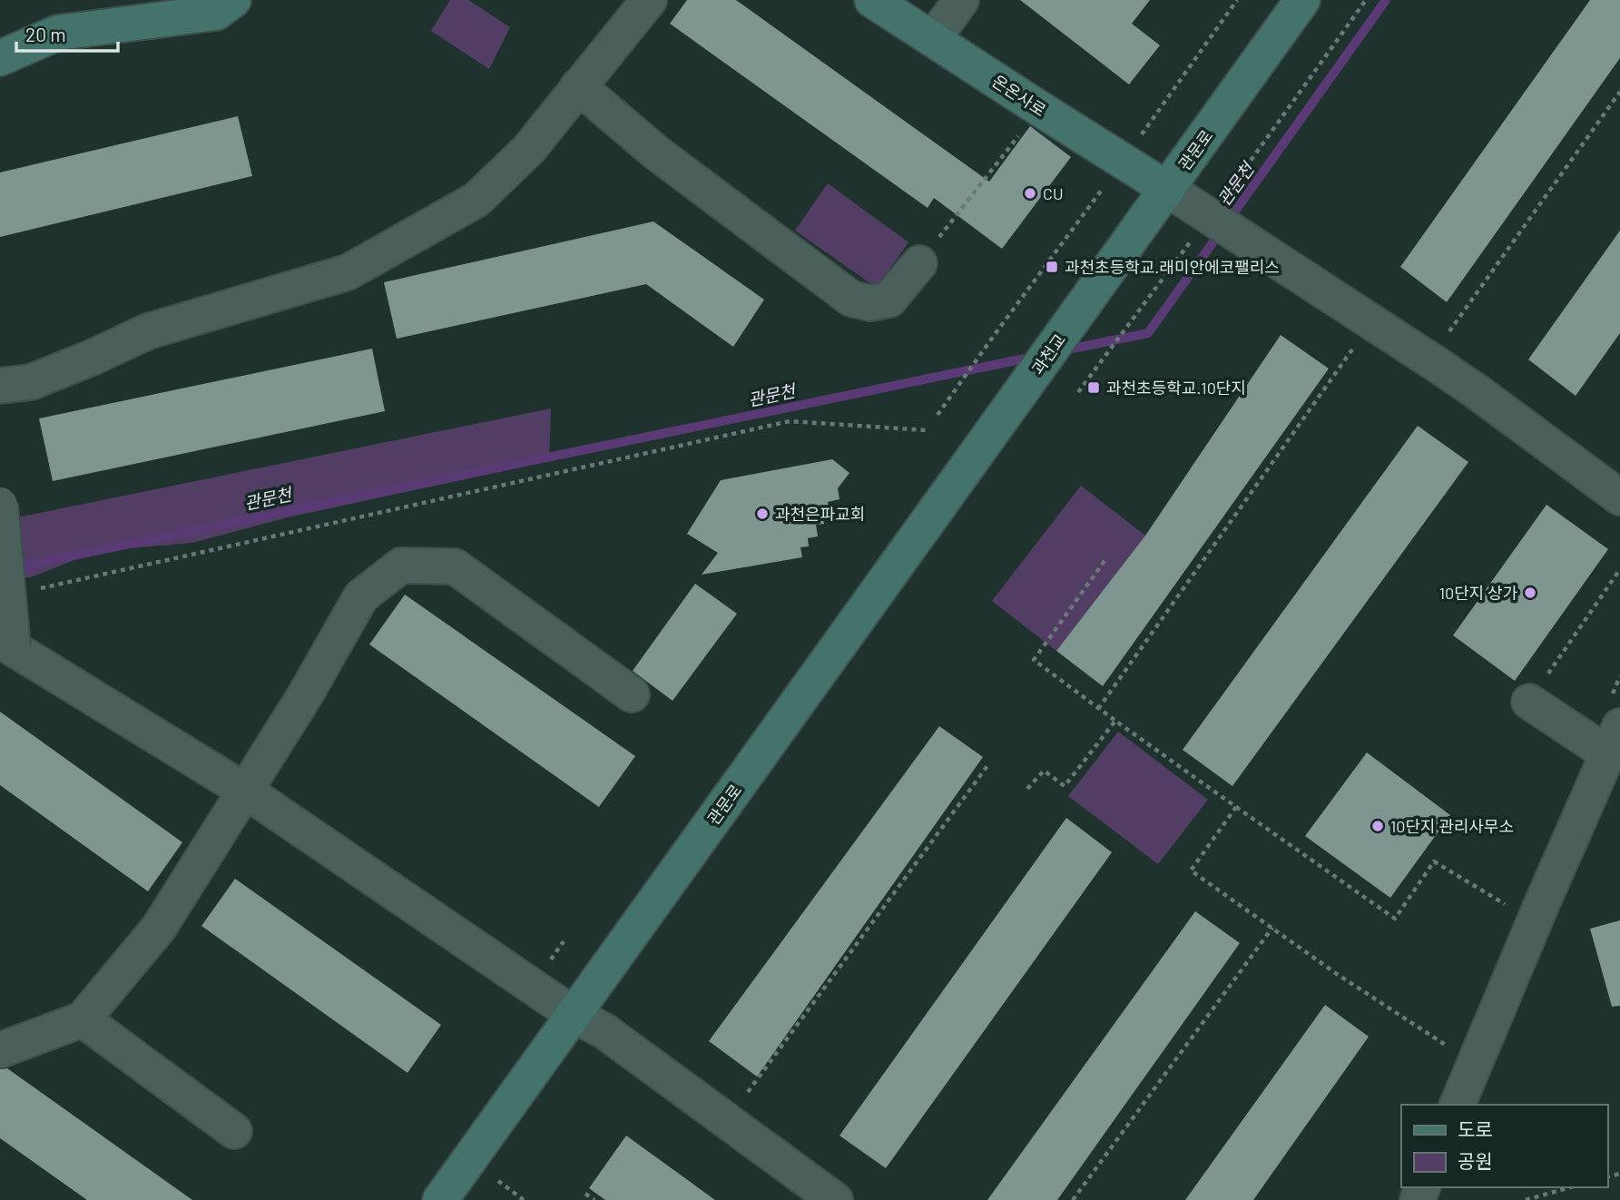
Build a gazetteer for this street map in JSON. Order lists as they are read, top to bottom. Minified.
{"streets":{"street":["온온사로","관문로","과천교"]},"crossings":[["온온사로","관문로"],["관문로","과천교"]],"water":["관문천"],"places":{"other":["CU","과천은파교회","10단지 상가","10단지 관리사무소"],"transit":["과천초등학교.래미안에코팰리스","과천초등학교.10단지"]},"legend":["도로","공원"],"scale_bar":"20 m"}
